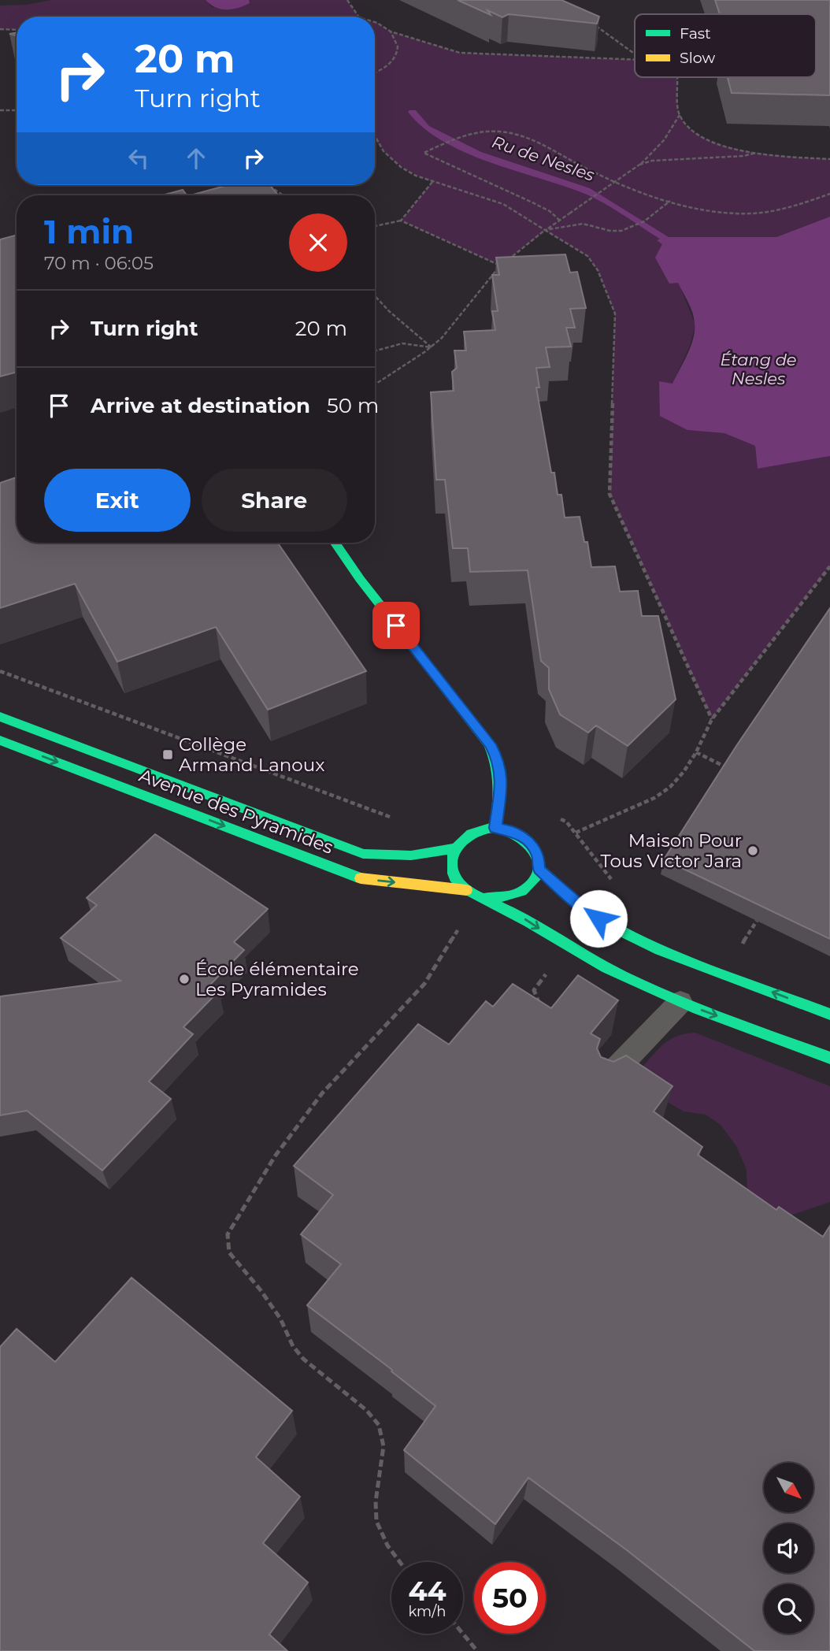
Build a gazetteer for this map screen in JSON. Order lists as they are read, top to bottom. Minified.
{"streets":{"main road":["Avenue des Pyramides"]},"water":["Ru de Nesles","Étang de Nesles"],"places":{"transit":["Collège Armand Lanoux"],"other":["Maison Pour Tous Victor Jara","École élémentaire Les Pyramides"]},"legend":["Fast","Slow"],"north":"bottom right","page":{"turn":["20 m","Turn right"],"heading":["1 min","70 m · 06:05"],"list":[{"name":"Turn right","value":"20 m"},{"name":"Arrive at destination","value":"50 m"}],"buttons":["Exit","Share"],"speed":"44 km/h","limit":"50"}}
